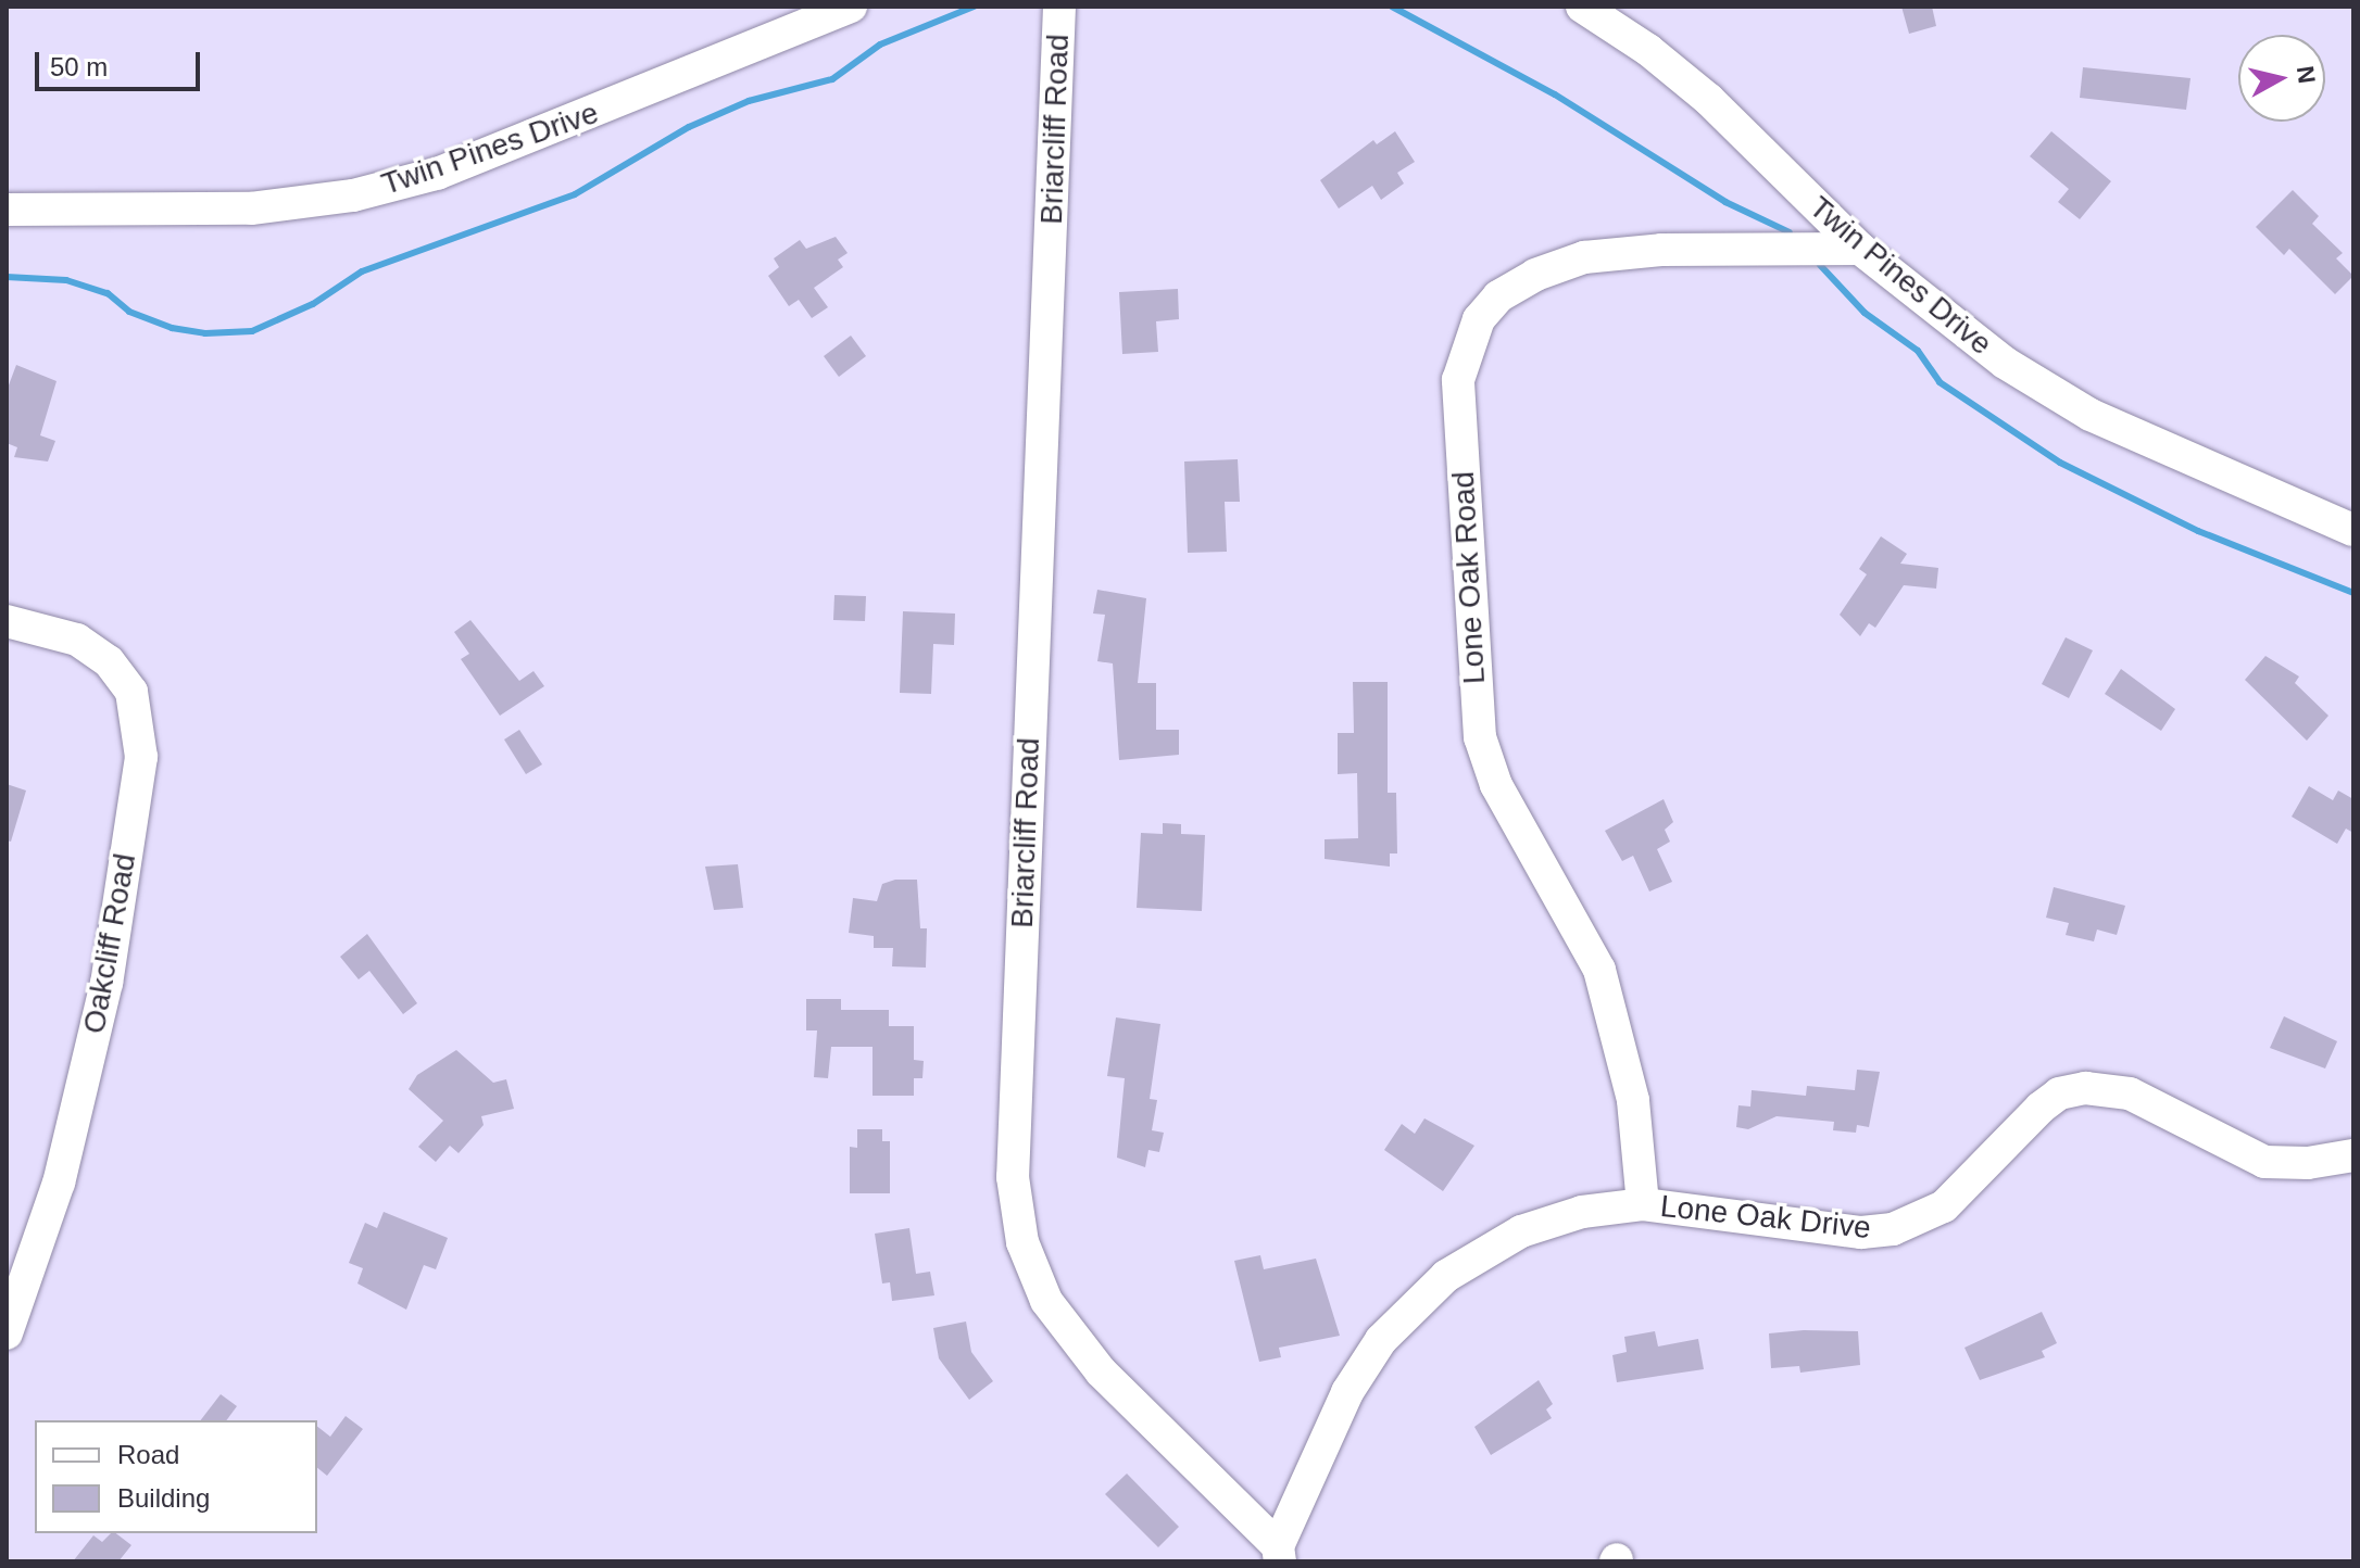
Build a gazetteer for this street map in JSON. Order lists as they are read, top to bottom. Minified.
{"streets":{"street":["Briarcliff Road","Twin Pines Drive","Lone Oak Road","Oakcliff Road","Lone Oak Drive"]},"crossings":[["Briarcliff Road","Lone Oak Drive"],["Twin Pines Drive","Lone Oak Road"],["Lone Oak Road","Lone Oak Drive"]],"legend":["Road","Building"],"scale_bar":"50 m","north":"right"}
